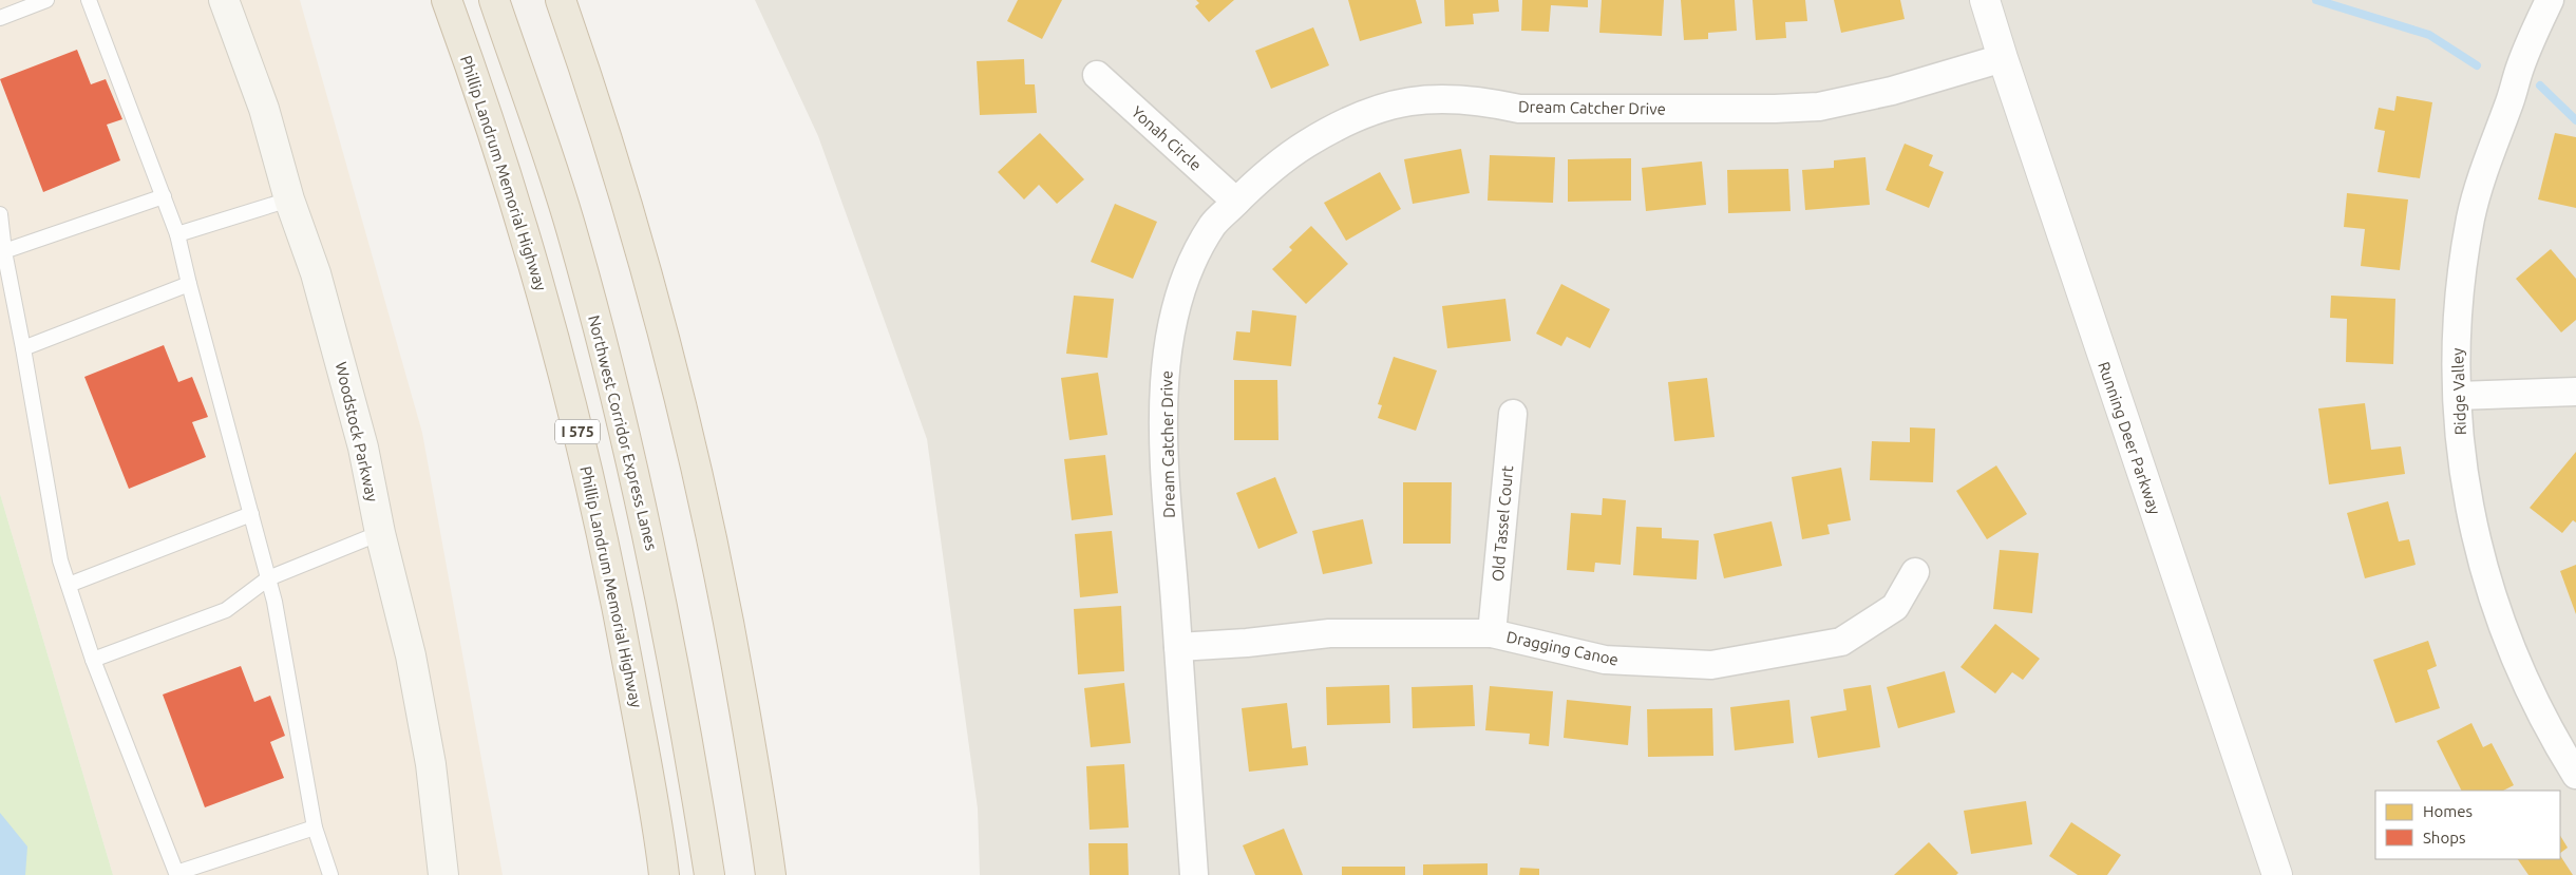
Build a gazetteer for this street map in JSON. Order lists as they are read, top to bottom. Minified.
{"streets":{"highway":["Phillip Landrum Memorial Highway","I 575","Northwest Corridor Express Lanes"],"main road":["Woodstock Parkway"],"street":["Dream Catcher Drive","Yonah Circle","Ridge Valley","Running Deer Parkway","Old Tassel Court","Dragging Canoe"]},"crossings":[["Dream Catcher Drive","Yonah Circle"],["Dream Catcher Drive","Running Deer Parkway"],["Dream Catcher Drive","Dragging Canoe"],["Old Tassel Court","Dragging Canoe"]],"legend":["Homes","Shops"]}
